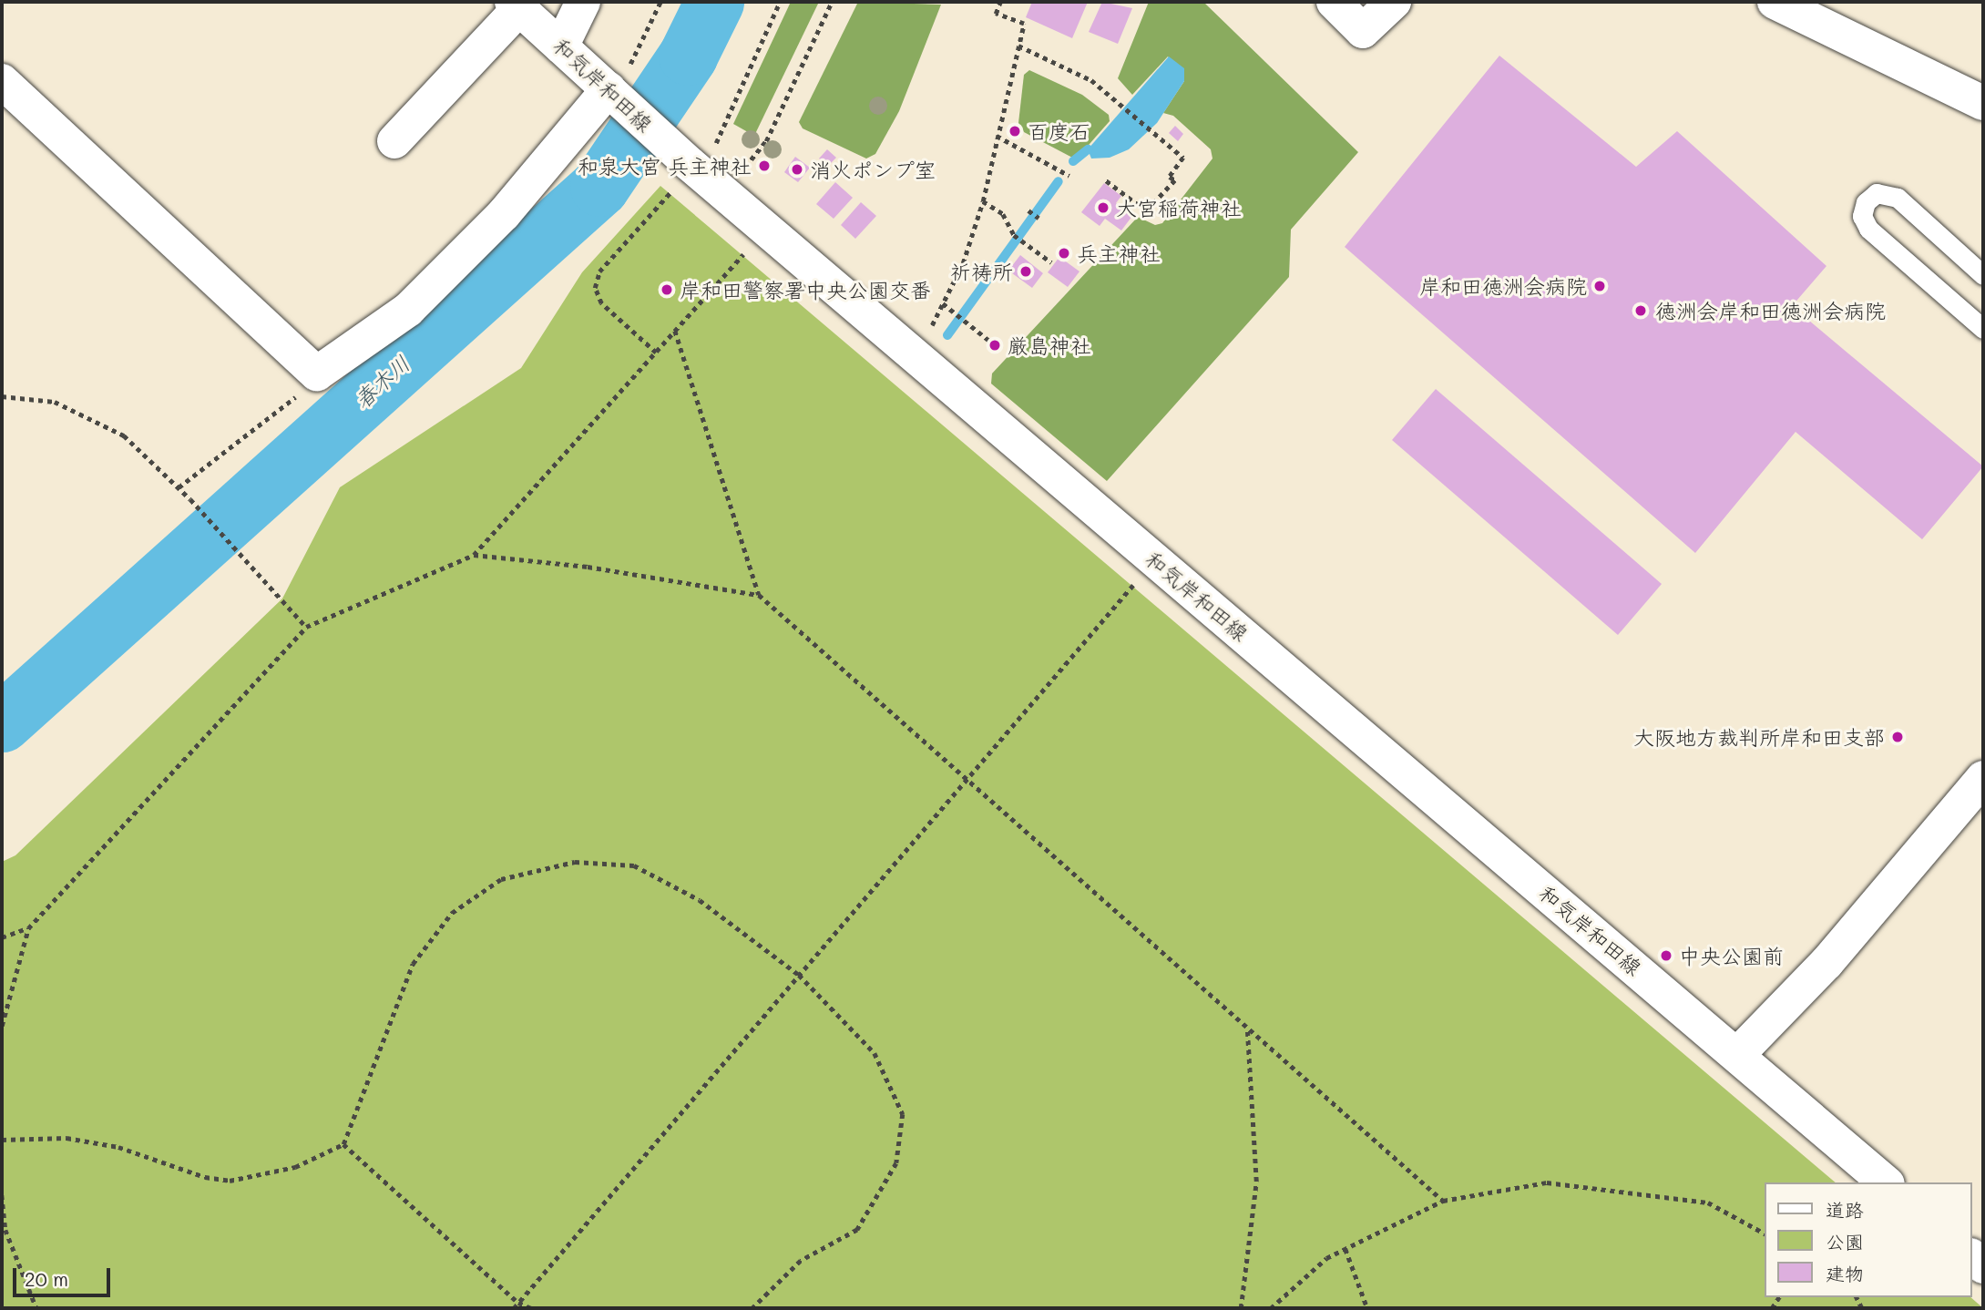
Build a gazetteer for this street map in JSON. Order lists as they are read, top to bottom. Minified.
{"streets":{"main road":["和気岸和田線"]},"water":["春木川"],"places":["百度石","和泉大宮 兵主神社","消火ポンプ室","大宮稲荷神社","兵主神社","祈祷所","岸和田徳洲会病院","岸和田警察署中央公園交番","徳洲会岸和田徳洲会病院","厳島神社","大阪地方裁判所岸和田支部","中央公園前"],"legend":["道路","公園","建物"],"scale_bar":"20 m"}
